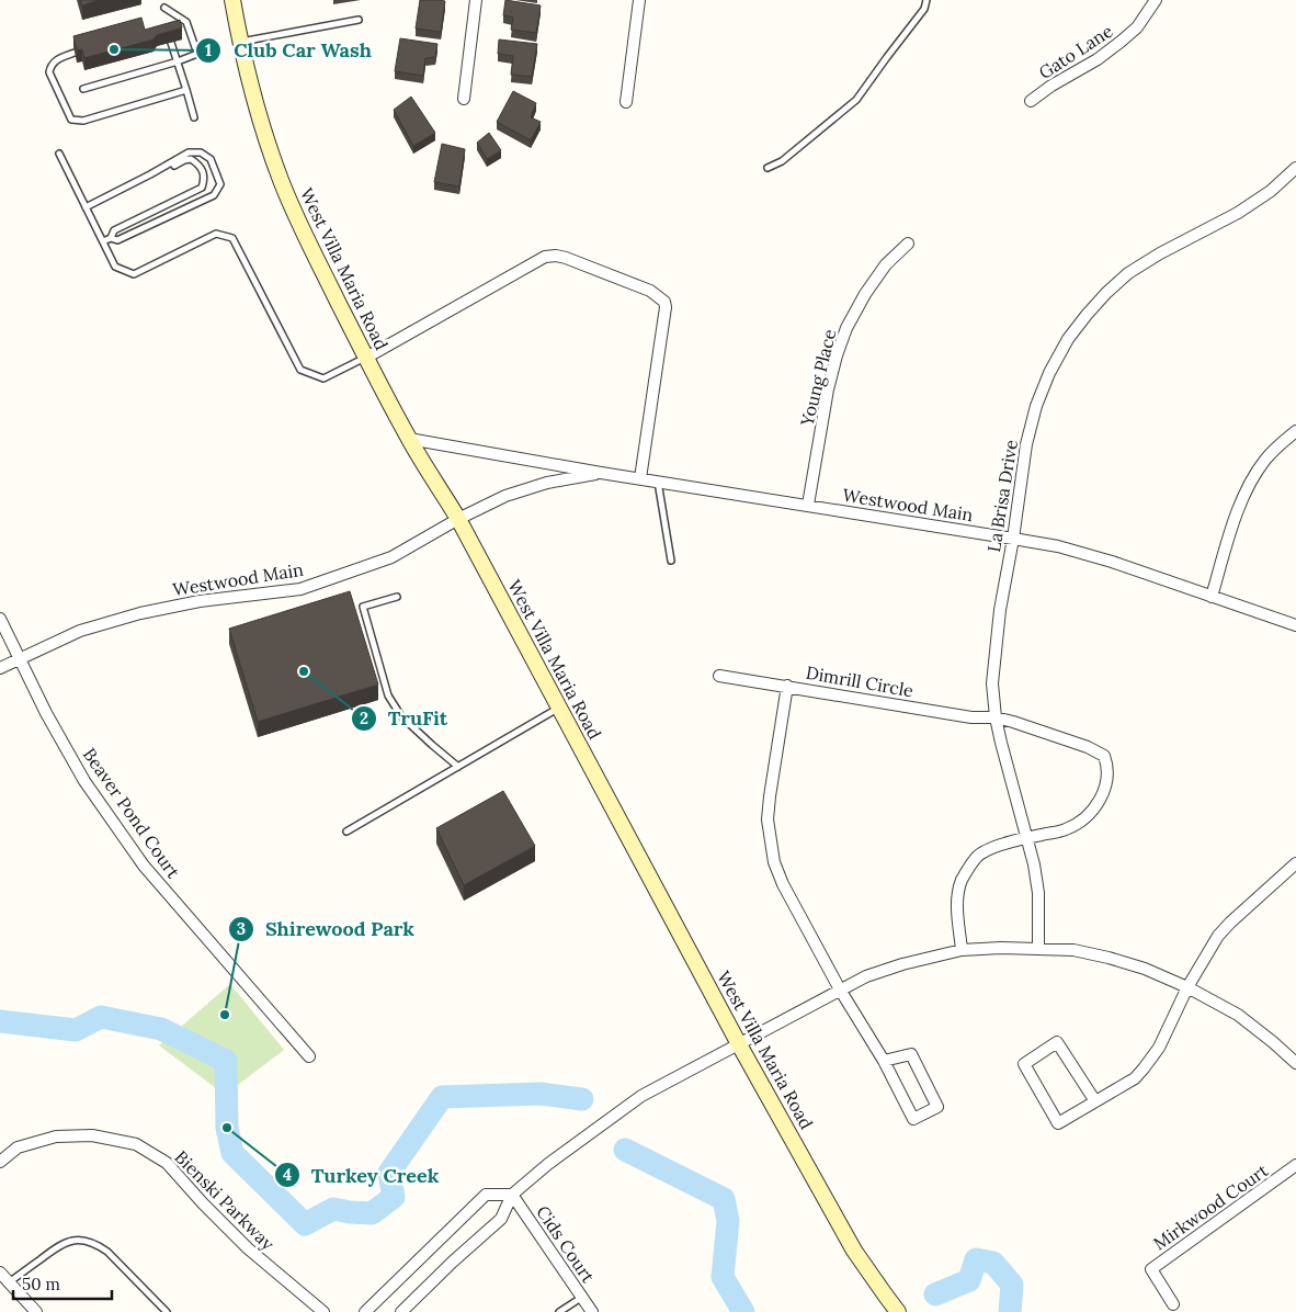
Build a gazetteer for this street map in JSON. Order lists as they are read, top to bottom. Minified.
{"streets":{"main road":["West Villa Maria Road"],"street":["Gato Lane","Young Place","La Brisa Drive","Westwood Main","Dimrill Circle","Beaver Pond Court","Bienski Parkway","Mirkwood Court","Cids Court"]},"crossings":[["West Villa Maria Road","Westwood Main"],["Young Place","Westwood Main"],["La Brisa Drive","Westwood Main"],["La Brisa Drive","Dimrill Circle"],["Westwood Main","Beaver Pond Court"]],"places":["Club Car Wash","TruFit","Shirewood Park","Turkey Creek"],"scale_bar":"50 m"}
